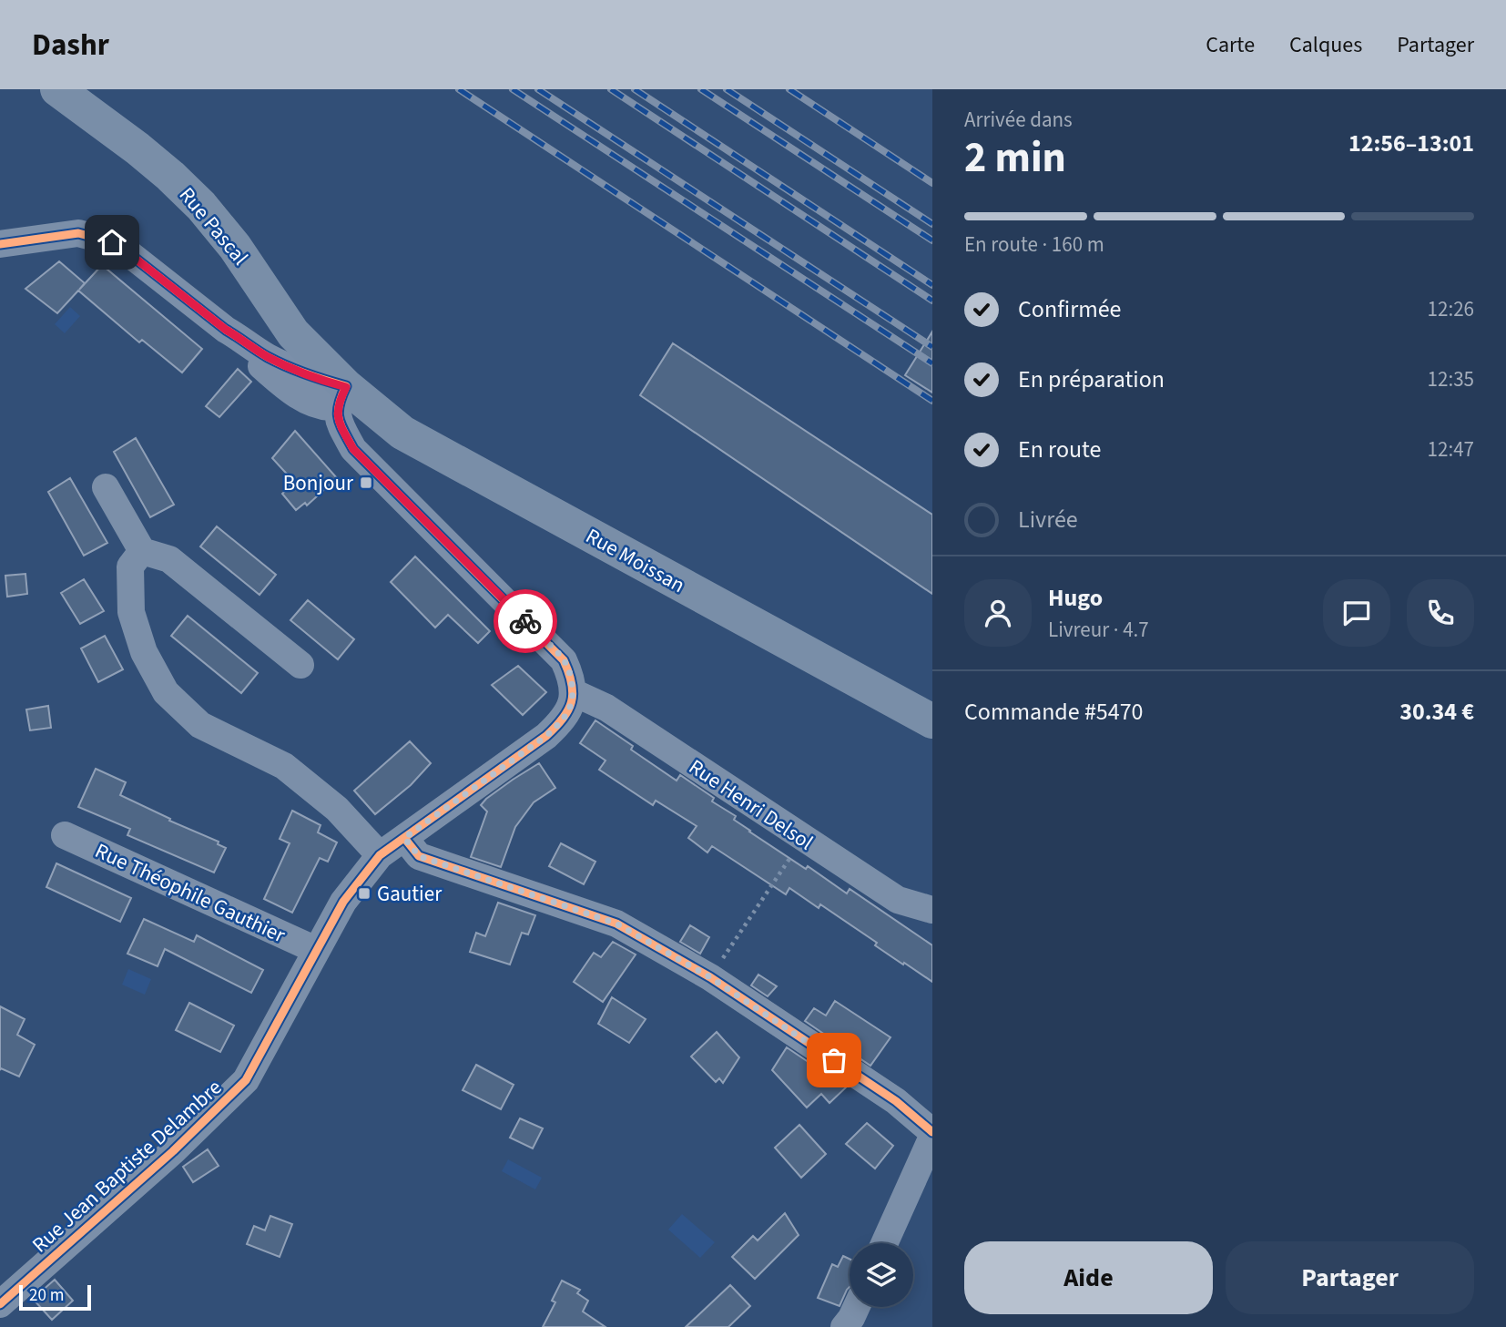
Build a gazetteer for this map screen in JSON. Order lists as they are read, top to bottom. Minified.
{"streets":{"main road":["Rue Pascal","Rue Moissan"],"street":["Rue Henri Delsol","Rue Théophile Gauthier","Rue Jean Baptiste Delambre"]},"crossings":[["Rue Pascal","Rue Moissan"],["Rue Henri Delsol","Rue Jean Baptiste Delambre"],["Rue Théophile Gauthier","Rue Jean Baptiste Delambre"]],"places":{"transit":["Bonjour","Gautier"]},"scale_bar":"20 m","page":{"header":"Dashr","nav":["Carte","Calques","Partager"],"heading":["2 min","Arrivée dans","12:56–13:01"],"panel":["Hugo","Livreur · 4.7","Commande #5470","30.34 €"],"bar":"En route · 160 m","list":[["Confirmée","12:26"],["En préparation","12:35"],["En route","12:47"],"Livrée"],"buttons":["Aide","Partager"],"scale":"20 m"}}
